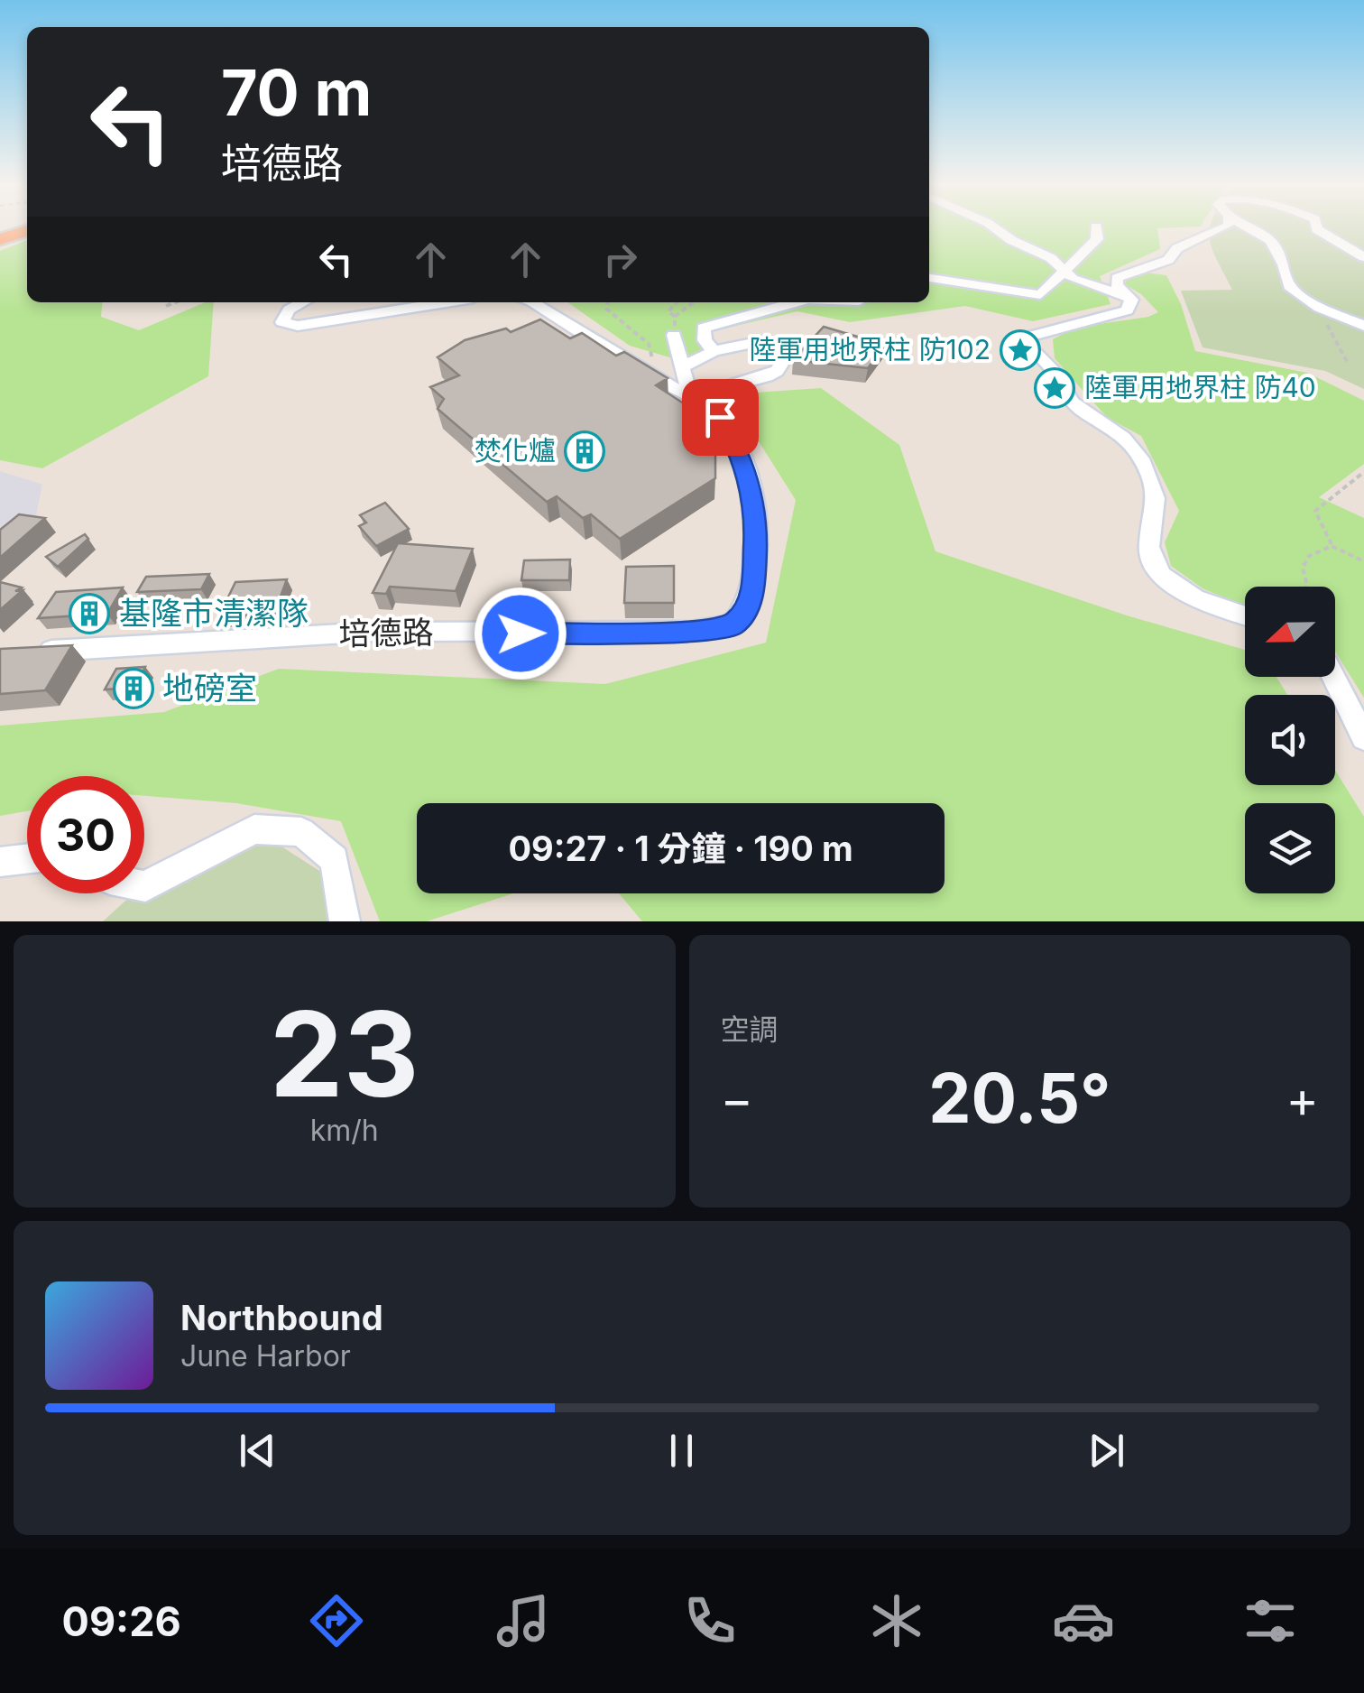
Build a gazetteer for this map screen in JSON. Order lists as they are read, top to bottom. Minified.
{"streets":{"street":["培德路"]},"places":{"place":["陸軍用地界柱 防102","陸軍用地界柱 防40"],"building":["焚化爐","基隆市清潔隊","地磅室"]},"north":"left","page":{"turn":["70 m","培德路"],"limit":"30","trip":"09:27 · 1 分鐘 · 190 m","tile":[["23","km/h"],"空調"],"heat":["−","20.5°","+"],"song":["Northbound","June Harbor"],"tabs":"09:26"}}
